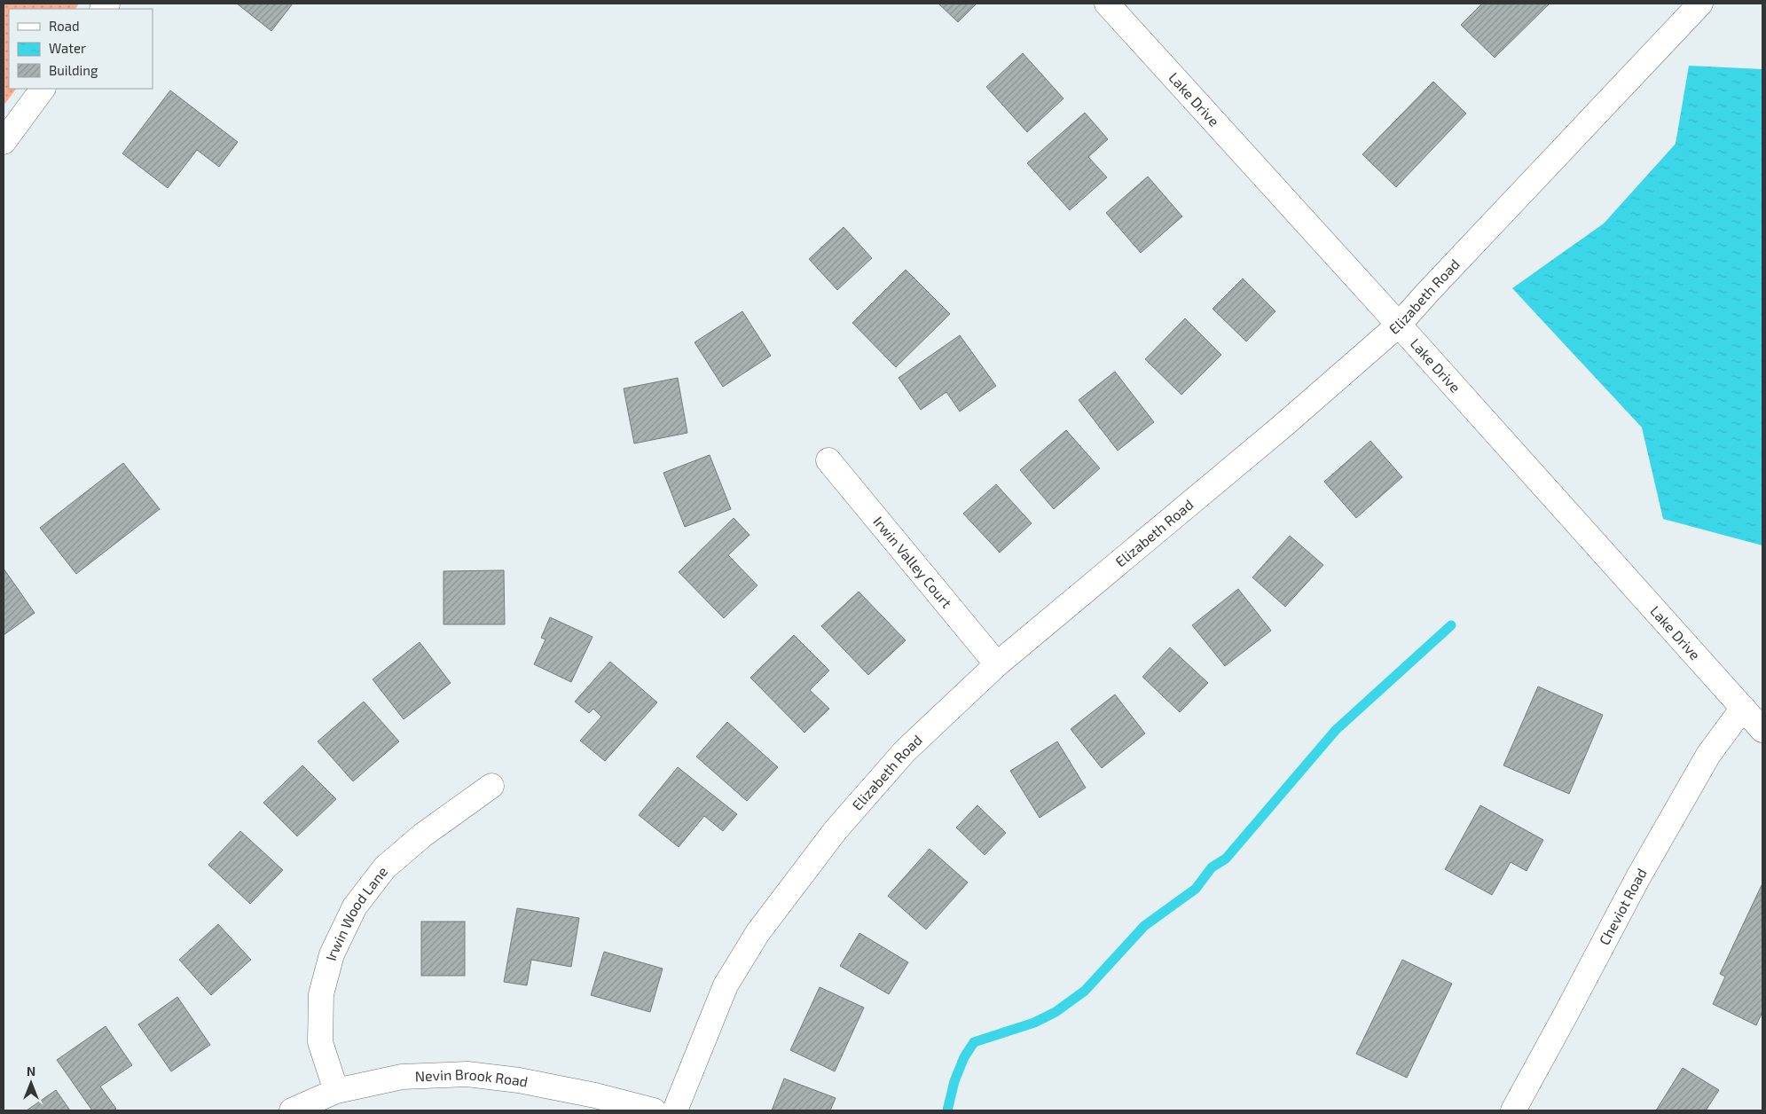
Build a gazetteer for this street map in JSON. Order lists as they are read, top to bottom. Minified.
{"streets":{"street":["Lake Drive","Elizabeth Road","Irwin Valley Court","Cheviot Road","Irwin Wood Lane","Nevin Brook Road"]},"crossings":[["Lake Drive","Elizabeth Road"],["Lake Drive","Cheviot Road"],["Elizabeth Road","Irwin Valley Court"],["Irwin Wood Lane","Nevin Brook Road"]],"legend":["Road","Water","Building"],"north":"top"}
